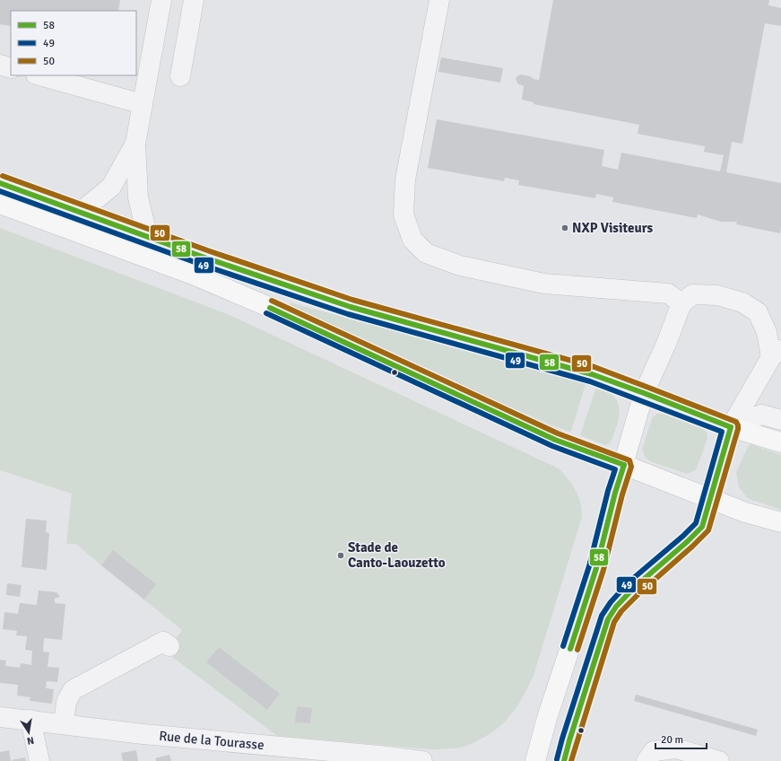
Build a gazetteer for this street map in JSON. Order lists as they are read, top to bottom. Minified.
{"streets":{"street":["Rue de la Tourasse"]},"places":["NXP Visiteurs","Stade de Canto-Laouzetto"],"lines":["transit line 50","transit line 58","transit line 49"],"legend":["58","49","50"],"scale_bar":"20 m","north":"bottom"}
